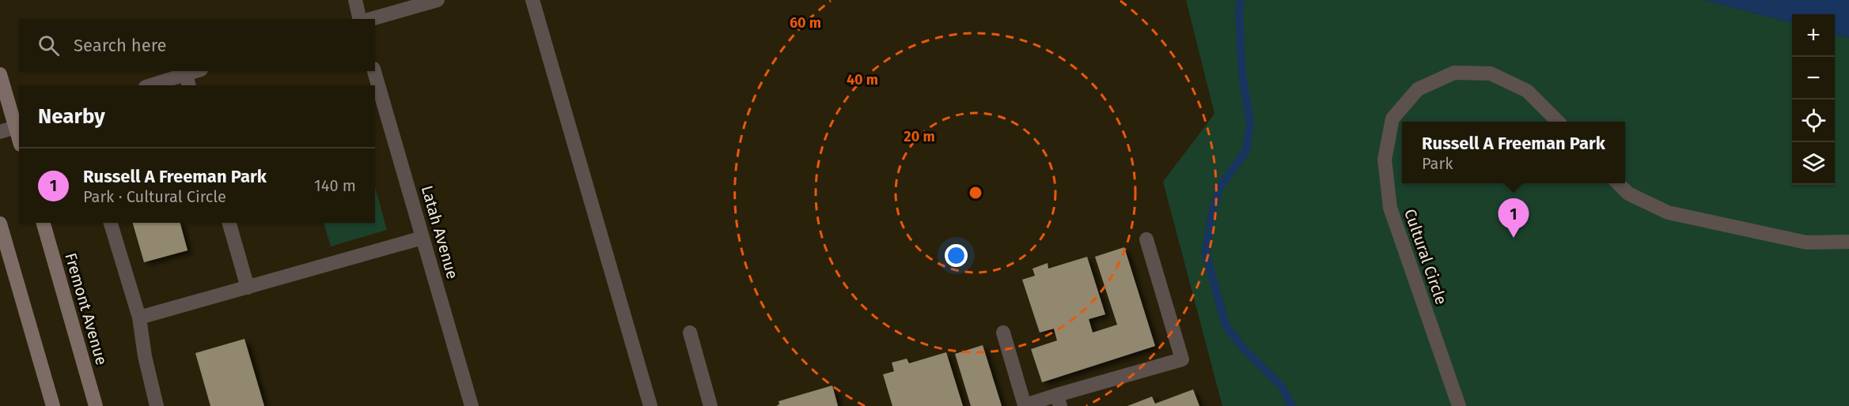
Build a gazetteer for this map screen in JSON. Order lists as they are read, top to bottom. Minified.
{"streets":{"street":["Latah Avenue","Cultural Circle","Fremont Avenue"]},"page":{"map_buttons":["+","−"],"search":"Search here","heading":"Nearby","popup":["Russell A Freeman Park","Park"],"list":[{"mark":"1","name":"Russell A Freeman Park","note":"Park · Cultural Circle","value":"140 m"}],"pins":"1"},"rings":["60 m","40 m","20 m"]}
